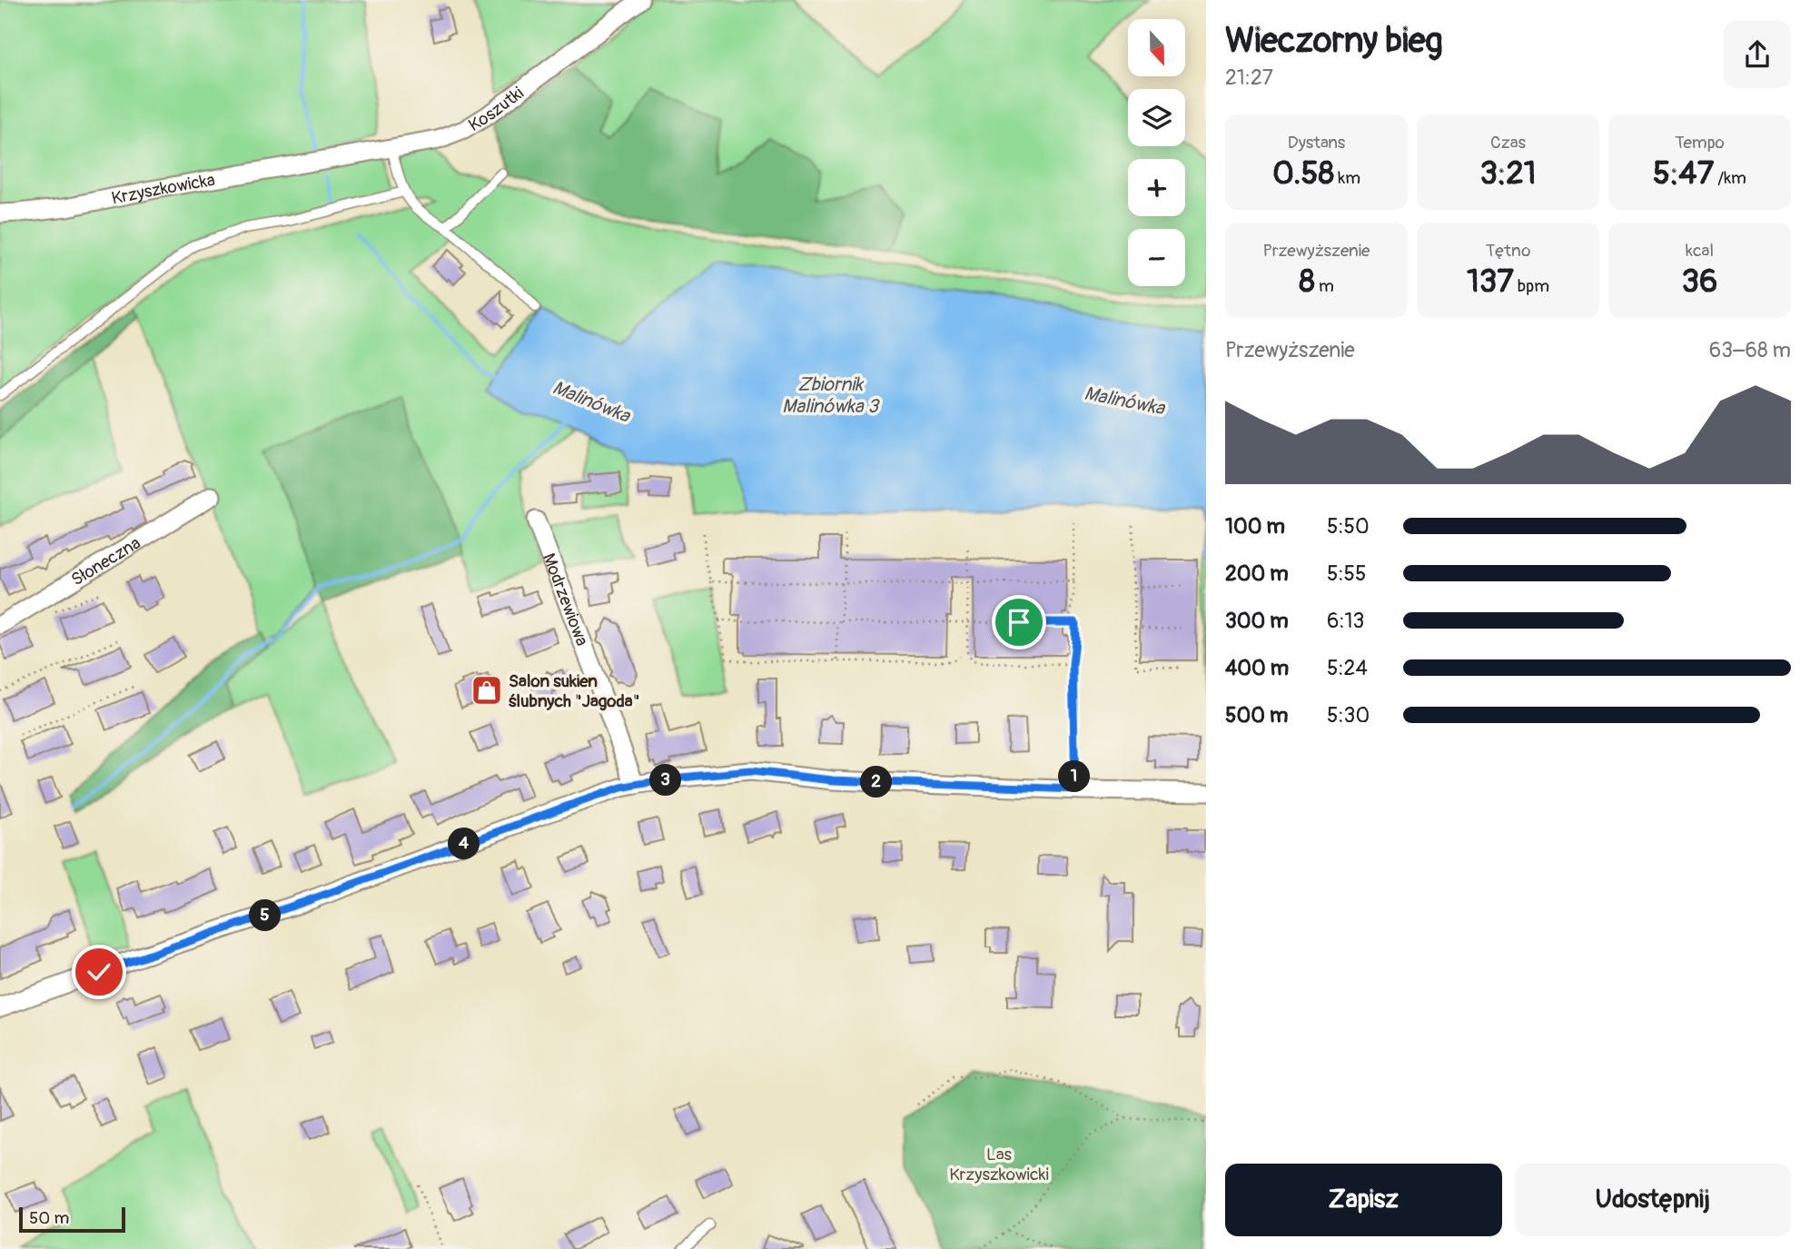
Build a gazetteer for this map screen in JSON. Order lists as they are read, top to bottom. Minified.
{"streets":{"street":["Koszutki","Krzyszkowicka","Słoneczna","Modrzewiowa"]},"crossings":[["Koszutki","Krzyszkowicka"]],"water":["Zbiornik Malinówka 3","Malinówka"],"parks":["Las Krzyszkowicki"],"places":{"shop":["Salon sukien ślubnych \"Jagoda\""]},"scale_bar":"50 m","north":"bottom","page":{"heading":["Wieczorny bieg","21:27"],"map_buttons":["+","−"],"stats":[["Dystans","0.58 km"],["Czas","3:21"],["Tempo","5:47 /km"],["Przewyższenie","8 m"],["Tętno","137 bpm"],["kcal","36"]],"chart":["Przewyższenie","63–68 m"],"list":[{"name":"100 m","note":"5:50"},{"name":"200 m","note":"5:55"},{"name":"300 m","note":"6:13"},{"name":"400 m","note":"5:24"},{"name":"500 m","note":"5:30"}],"pins":["1","3","2","4","5"],"buttons":["Zapisz","Udostępnij"],"scale":"50 m"}}
